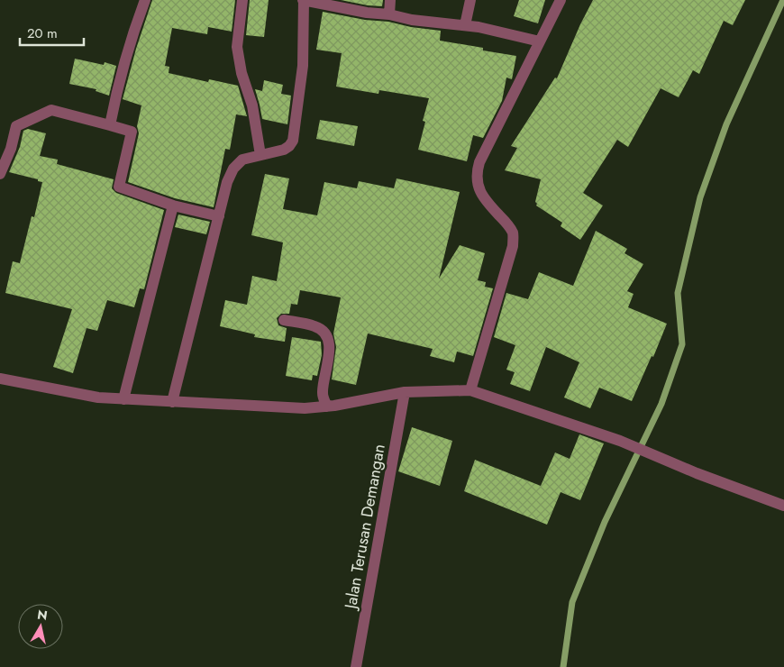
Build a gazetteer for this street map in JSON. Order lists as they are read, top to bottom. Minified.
{"streets":{"street":["Jalan Terusan Demangan"]},"scale_bar":"20 m","north":"top"}
